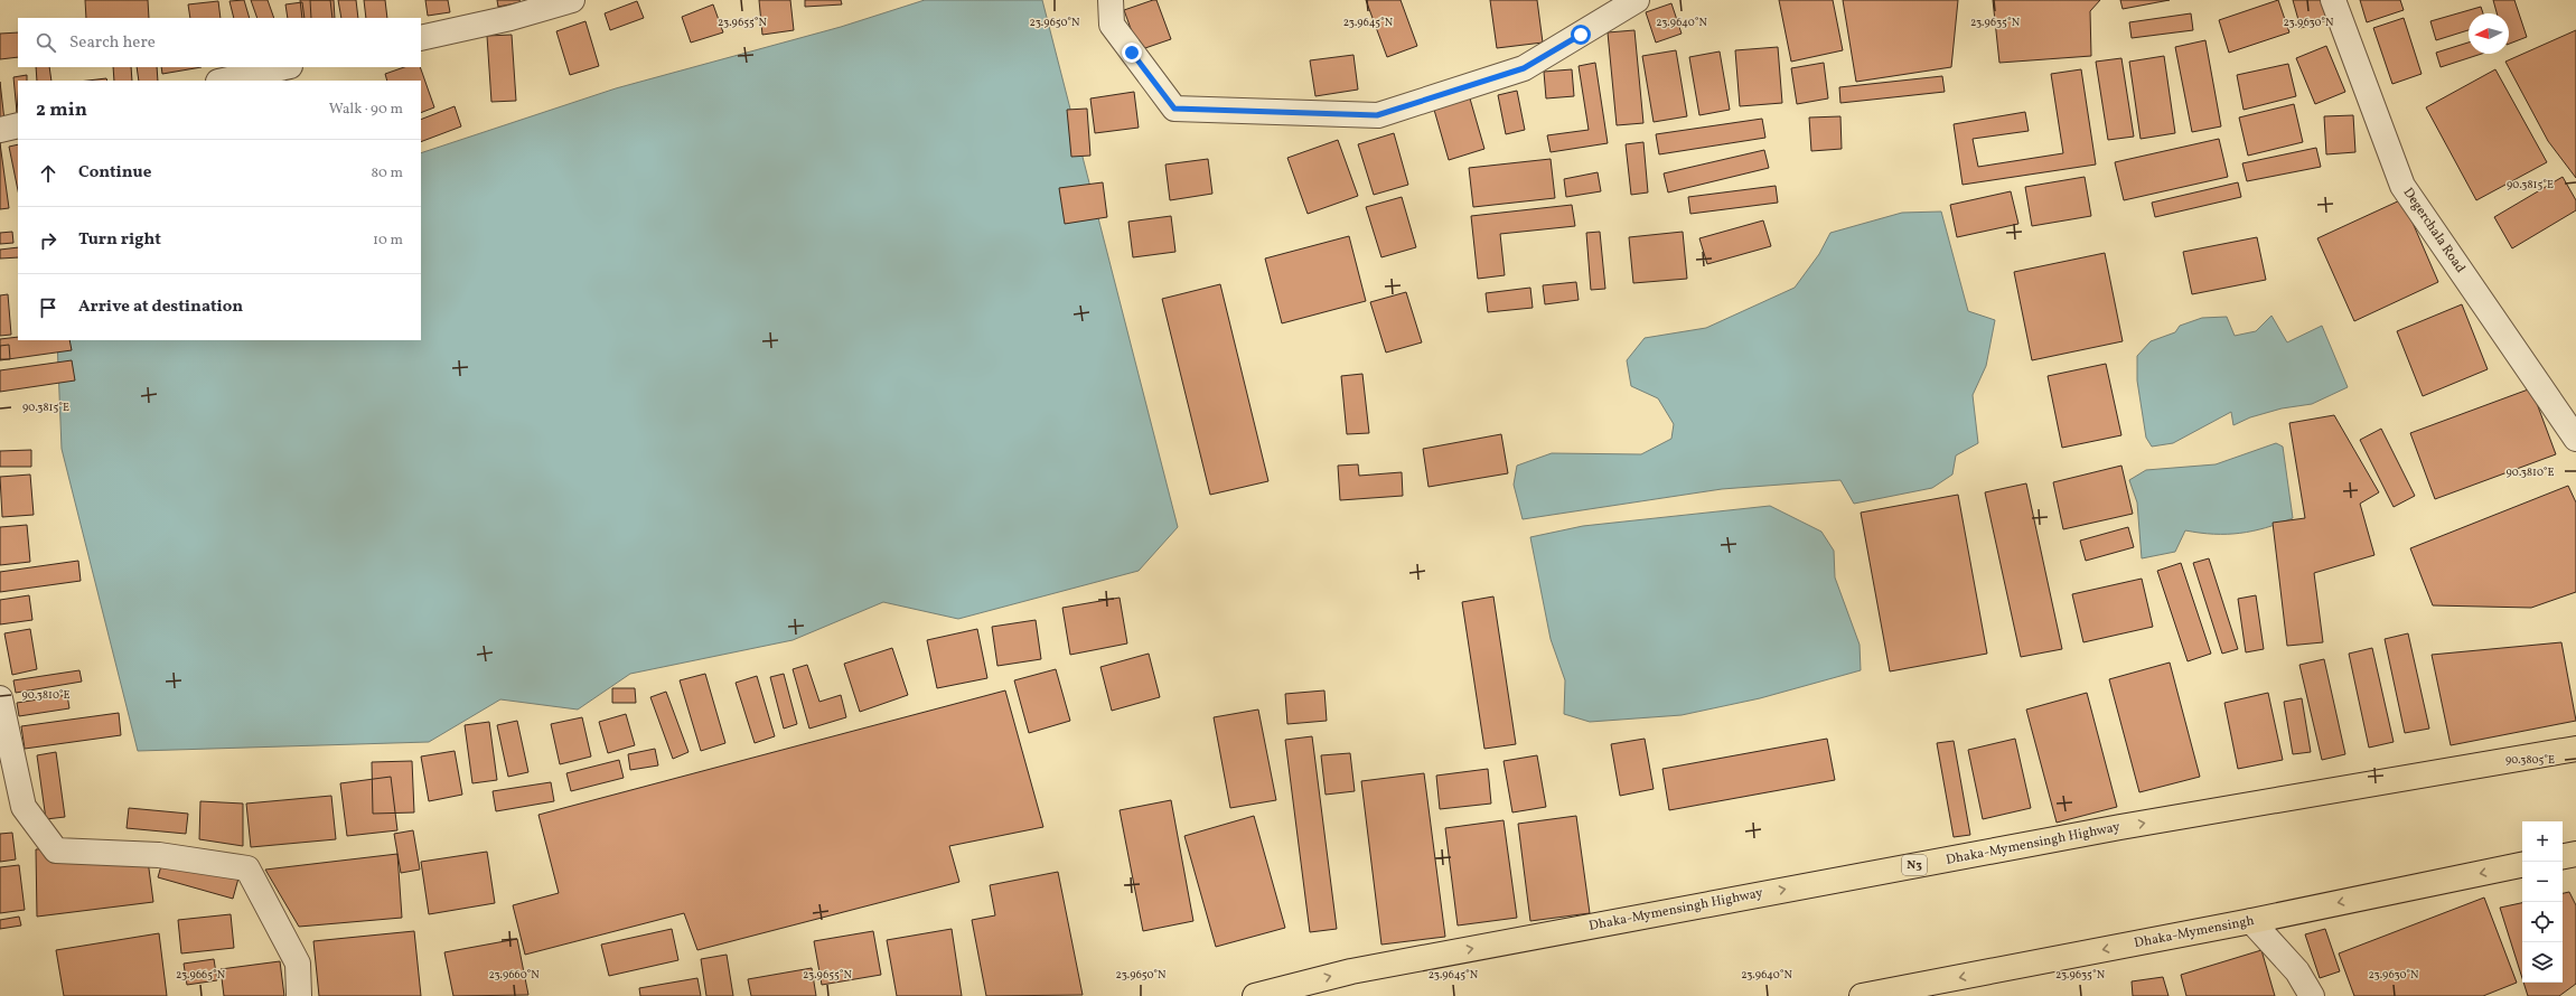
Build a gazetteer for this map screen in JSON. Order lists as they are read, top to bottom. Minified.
{"streets":{"highway":["Dhaka-Mymensingh Highway","N3","Dhaka-Mymensingh"],"street":["Degerchala Road"]},"one_way":["Dhaka-Mymensingh Highway","Dhaka-Mymensingh"],"north":"left","page":{"search":"Search here","heading":["2 min","Walk · 90 m"],"list":[["Continue","80 m"],["Turn right","10 m"],"Arrive at destination"],"map_buttons":["+","−"]},"coordinates":["23.9655°N","23.9650°N","23.9645°N","23.9640°N","23.9635°N","23.9630°N","90.3815°E","90.3810°E","90.3805°E","23.9665°N","23.9660°N"]}
